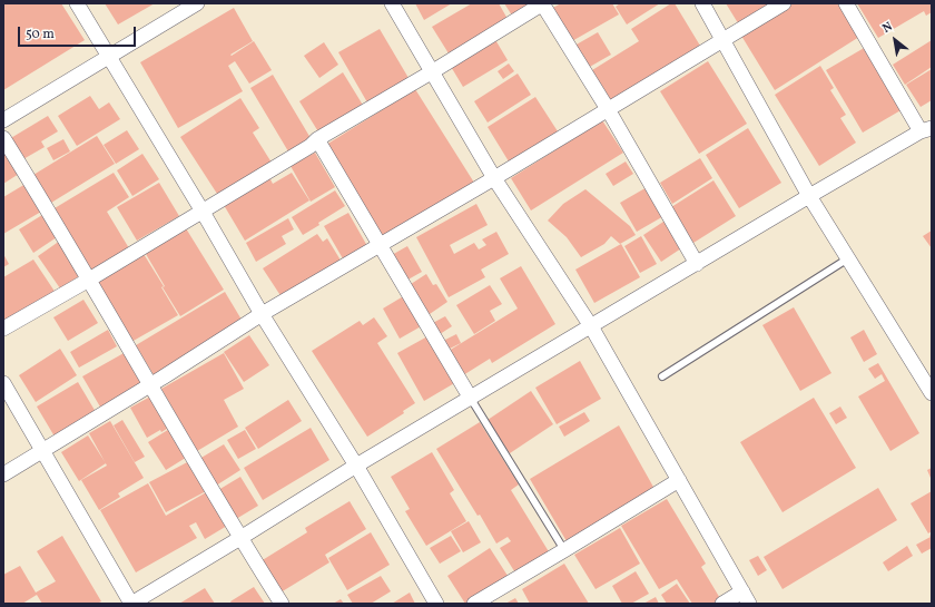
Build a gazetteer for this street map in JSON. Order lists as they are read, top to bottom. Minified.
{"scale_bar":"50 m","north":"top left"}
